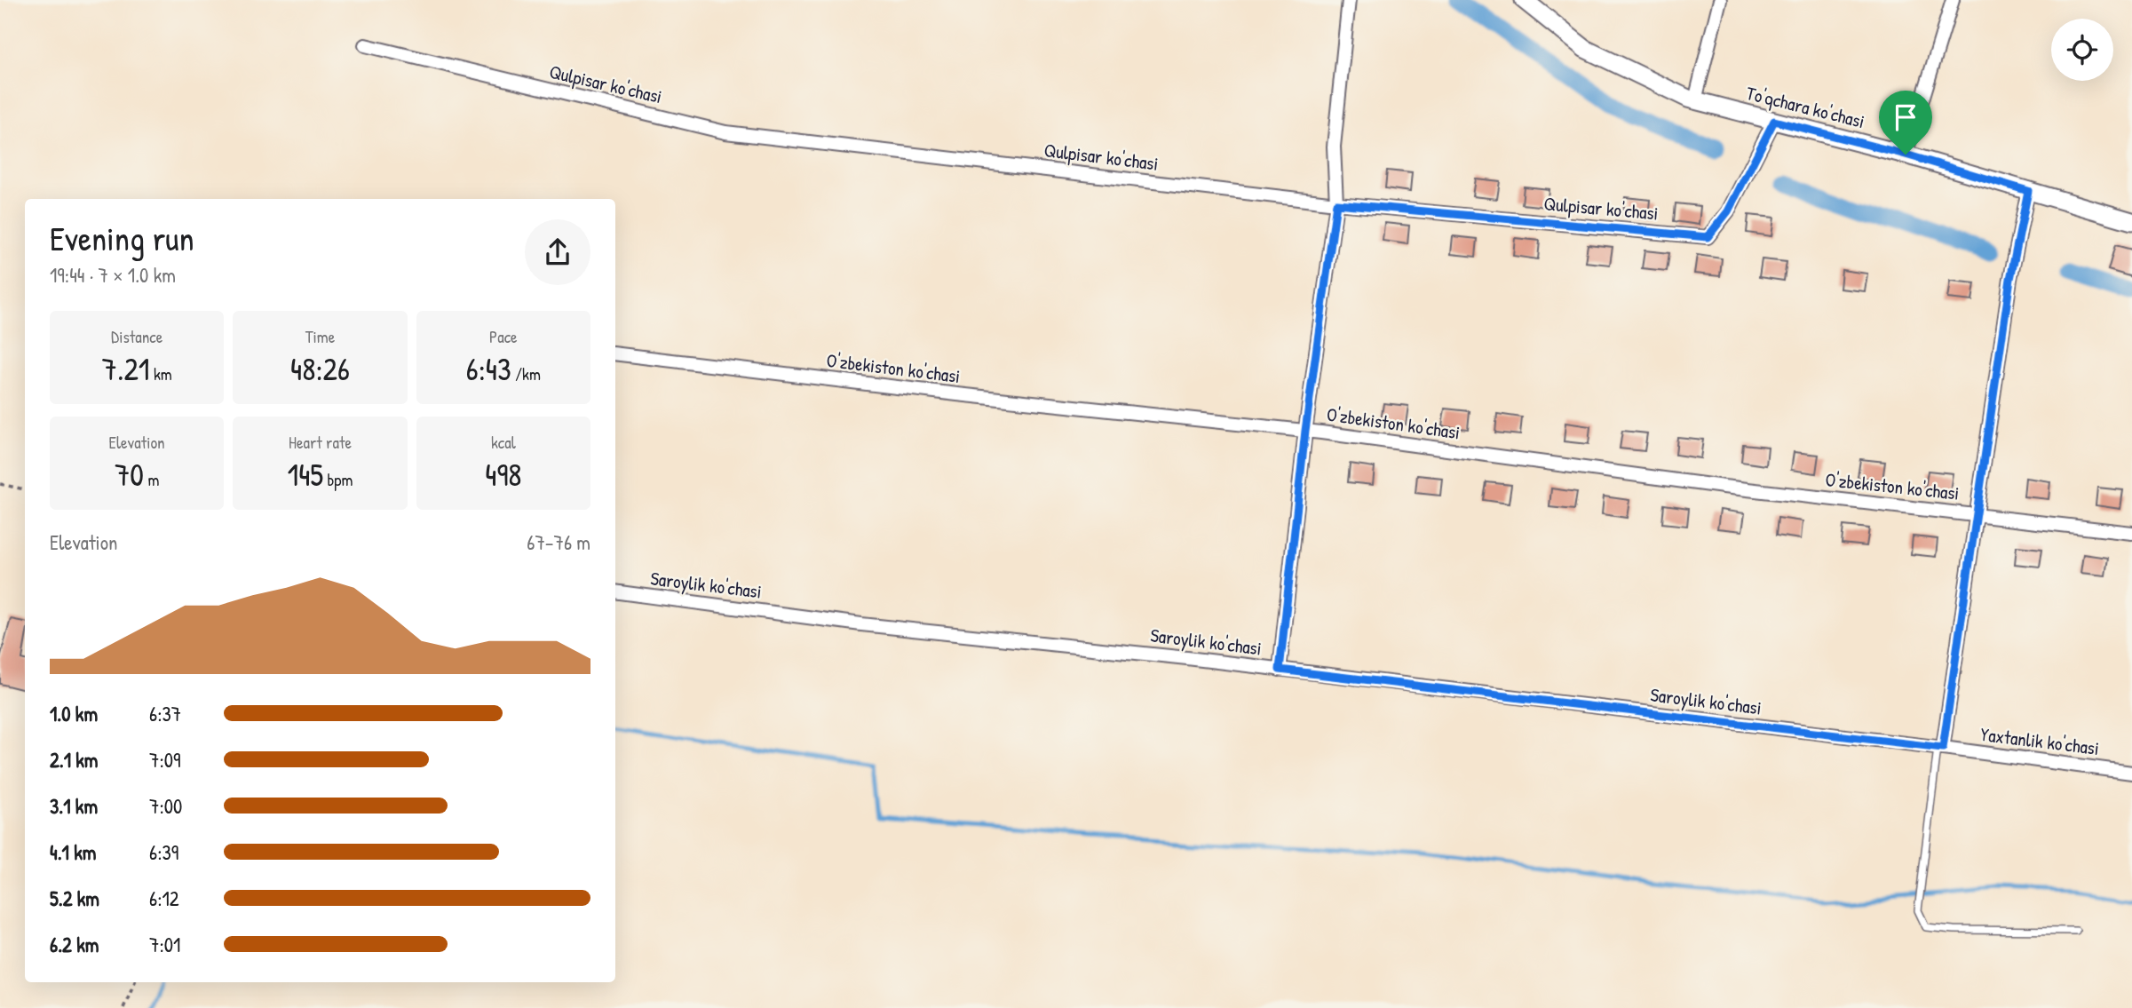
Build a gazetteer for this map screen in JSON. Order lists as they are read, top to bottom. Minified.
{"streets":{"street":["Qulpisar ko'chasi","To'qchara ko'chasi","O'zbekiston ko'chasi","Saroylik ko'chasi","Yaxtanlik ko'chasi"]},"crossings":[["Qulpisar ko'chasi","To'qchara ko'chasi"],["Saroylik ko'chasi","Yaxtanlik ko'chasi"]],"page":{"heading":["Evening run","19:44 · 7 × 1.0 km"],"stats":[["Distance","7.21 km"],["Time","48:26"],["Pace","6:43 /km"],["Elevation","70 m"],["Heart rate","145 bpm"],["kcal","498"]],"chart":["Elevation","67–76 m"],"list":[{"name":"1.0 km","note":"6:37"},{"name":"2.1 km","note":"7:09"},{"name":"3.1 km","note":"7:00"},{"name":"4.1 km","note":"6:39"},{"name":"5.2 km","note":"6:12"},{"name":"6.2 km","note":"7:01"}]}}
